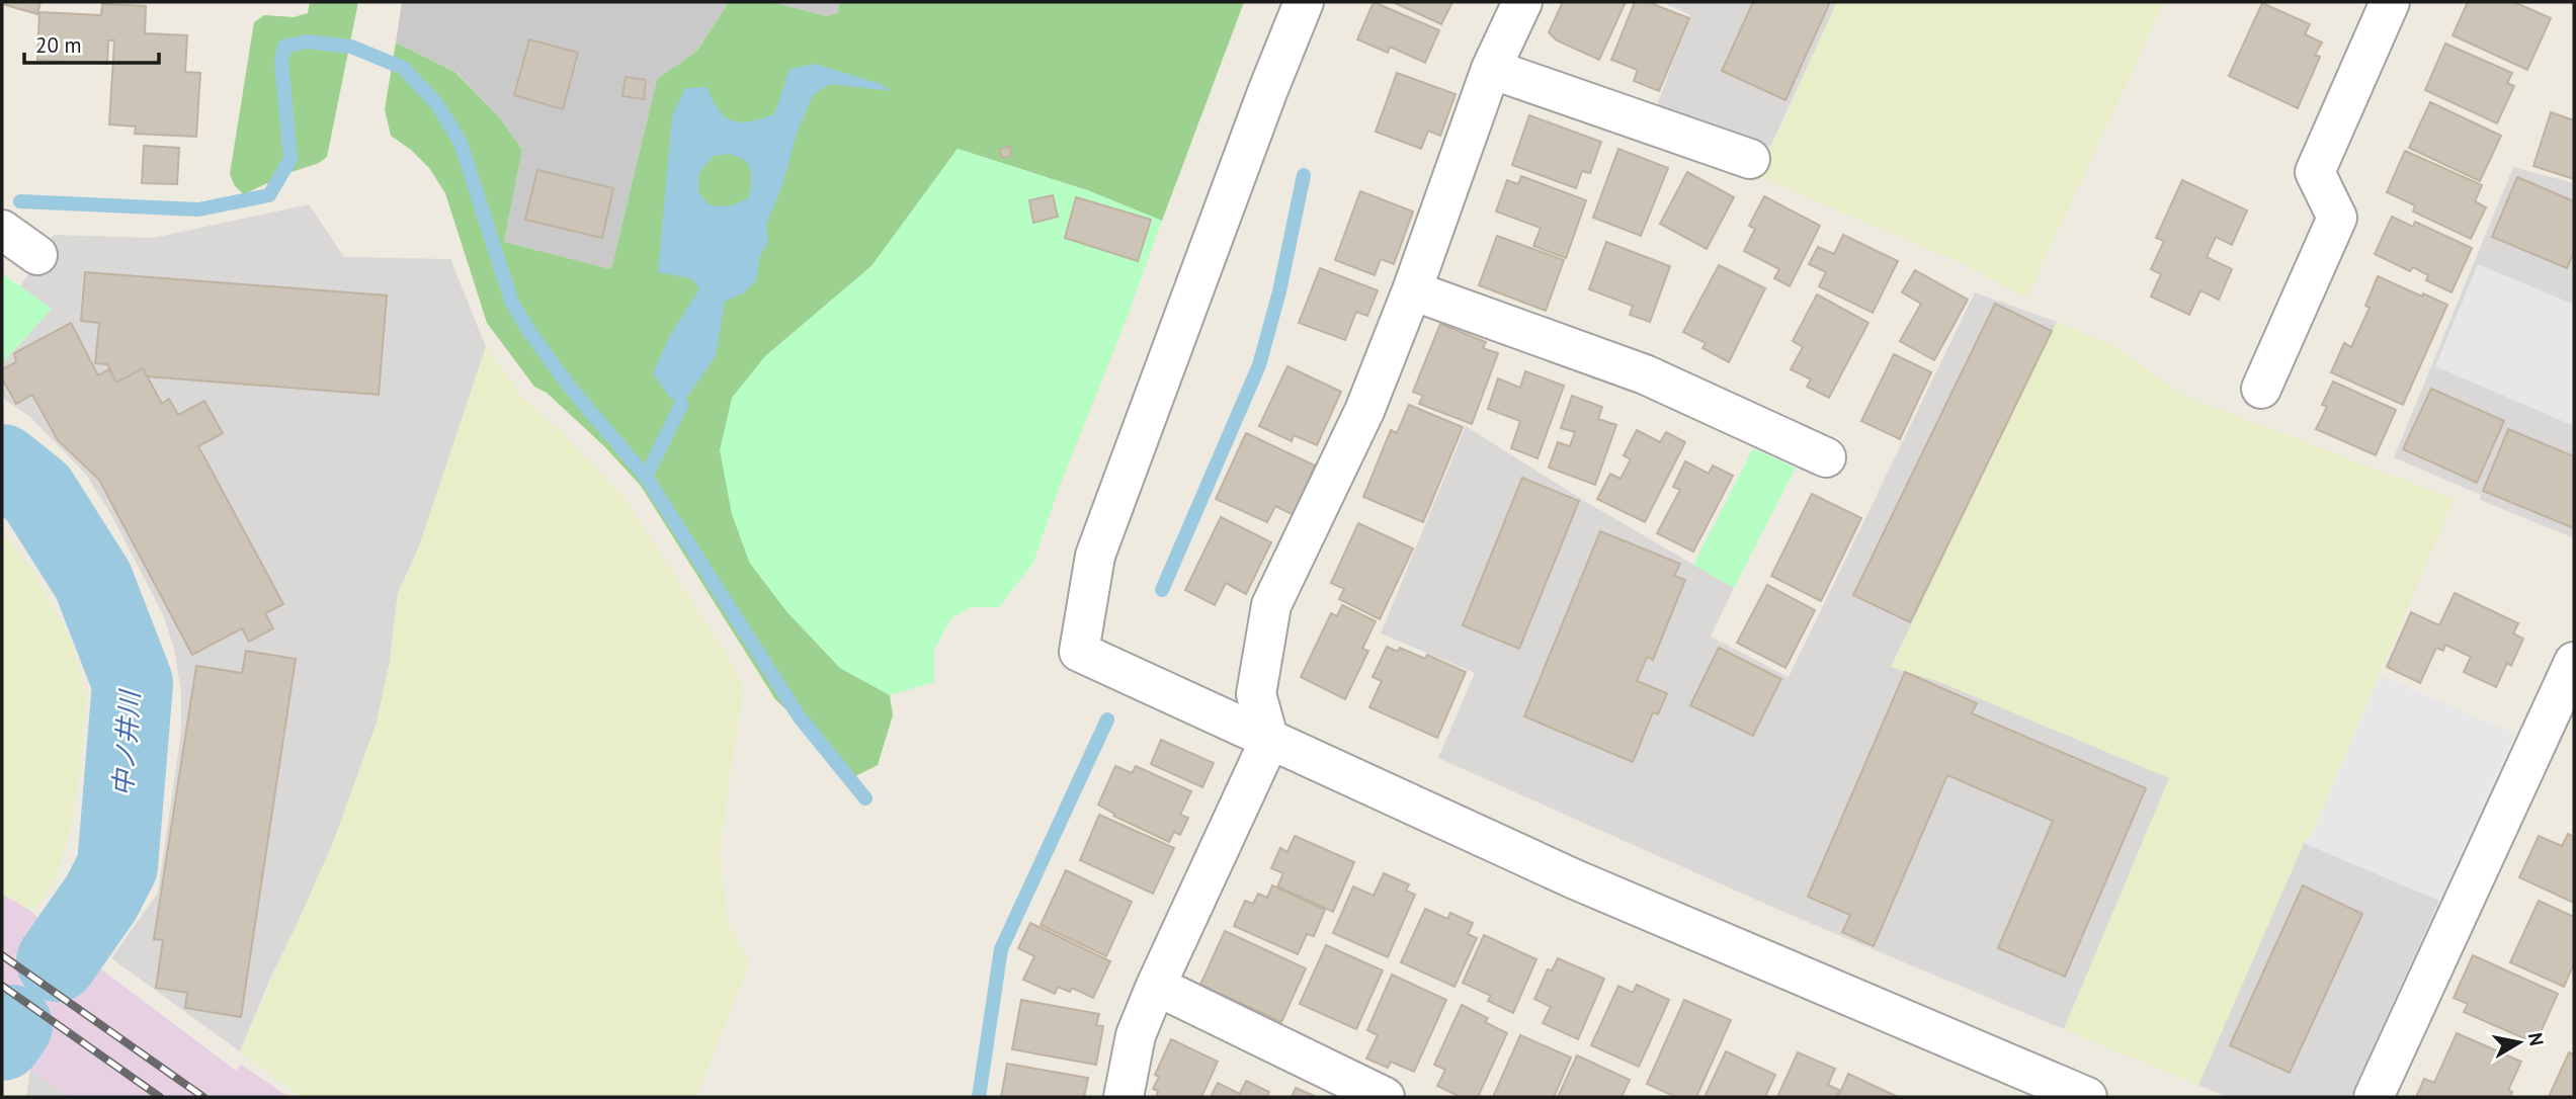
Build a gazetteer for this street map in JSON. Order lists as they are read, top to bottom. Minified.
{"water":["中ノ井川"],"scale_bar":"20 m","north":"right"}
